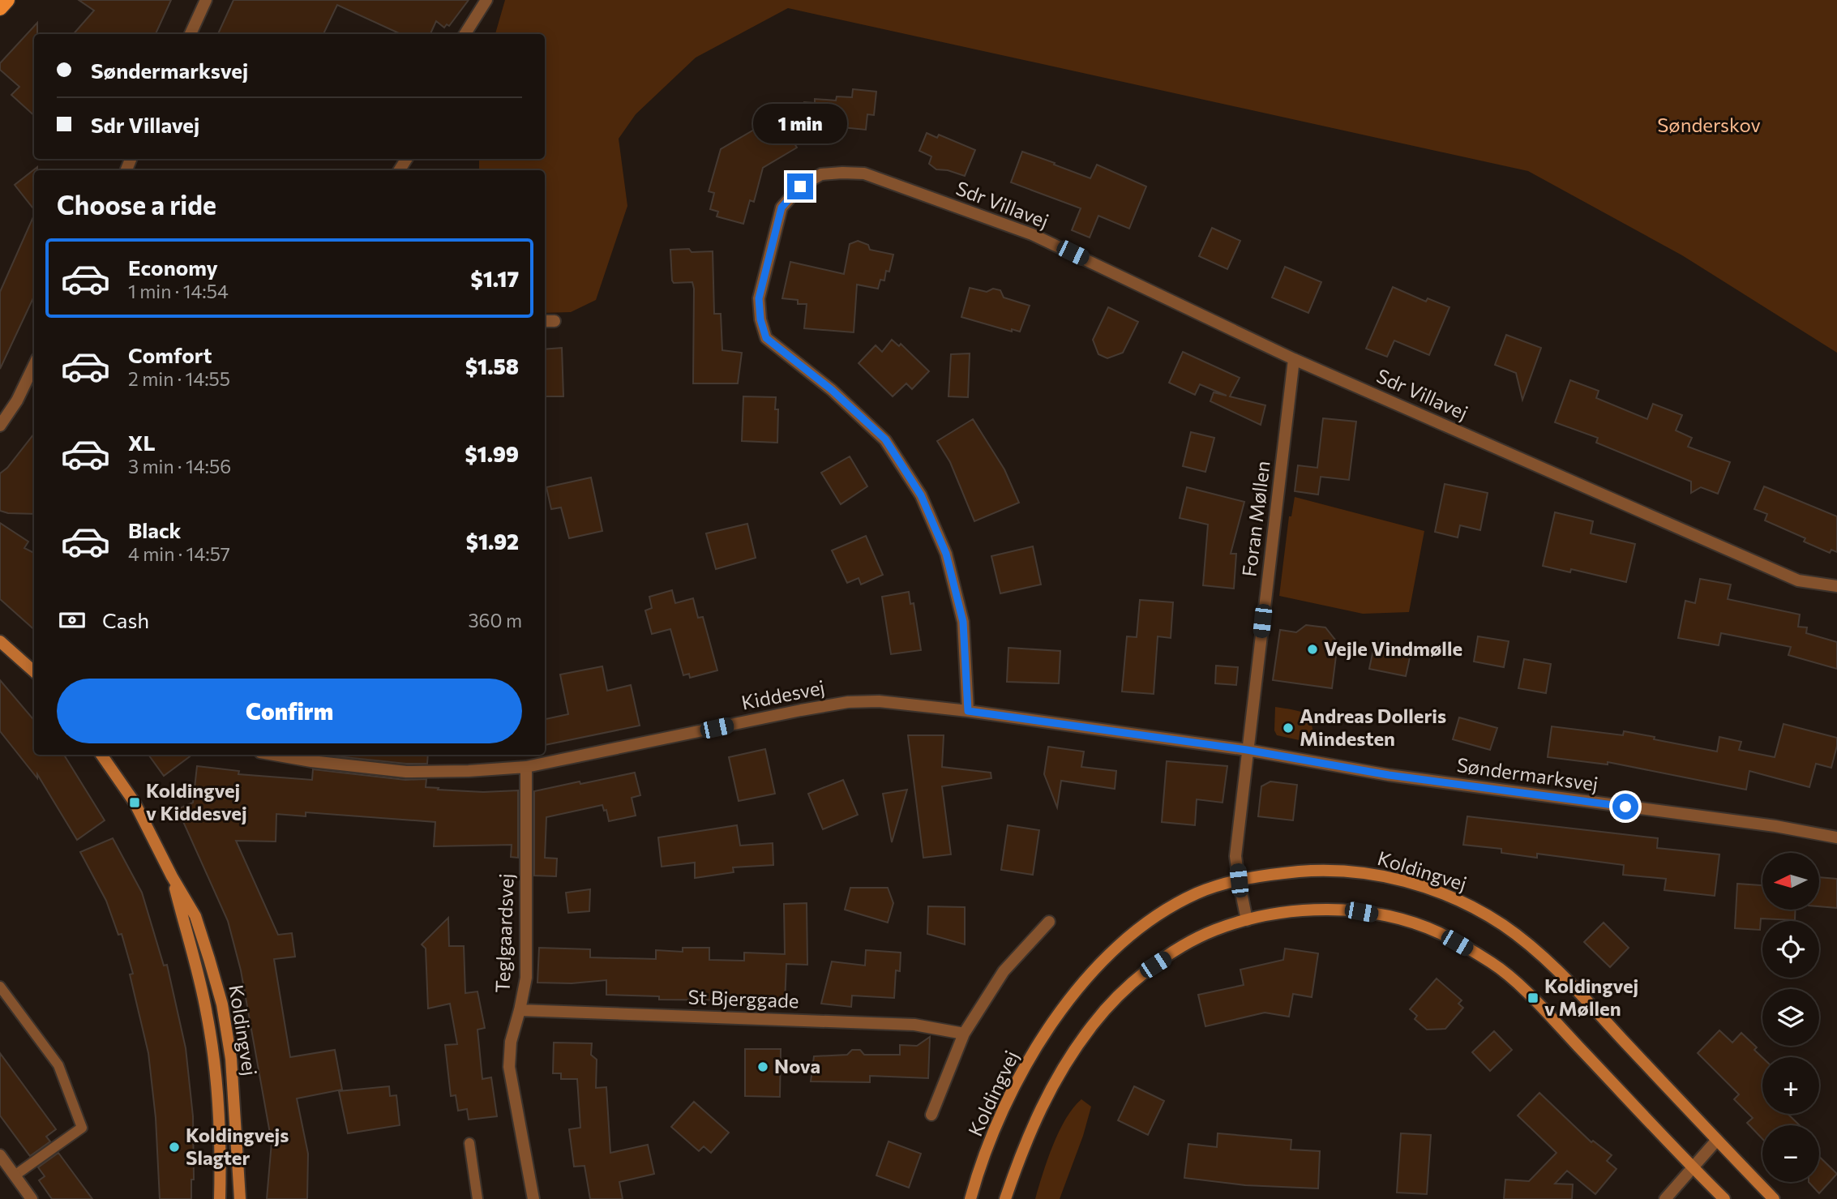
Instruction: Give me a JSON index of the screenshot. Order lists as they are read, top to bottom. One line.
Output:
{"streets":{"main road":["Koldingvej"],"street":["Sdr Villavej","Foran Møllen","Kiddesvej","Søndermarksvej","Teglgaardsvej","St Bjerggade"]},"crossings":[["Sdr Villavej","Foran Møllen"],["Sdr Villavej","Kiddesvej"],["Foran Møllen","Kiddesvej"],["Foran Møllen","Søndermarksvej"],["Foran Møllen","Koldingvej"],["Kiddesvej","Søndermarksvej"],["Kiddesvej","Teglgaardsvej"],["Teglgaardsvej","St Bjerggade"]],"parks":["Sønderskov"],"places":{"other":["Vejle Vindmølle","Andreas Dolleris Mindesten","Nova","Koldingvejs Slagter"],"transit":["Koldingvej v Kiddesvej","Koldingvej v Møllen"]},"north":"left","page":{"banner":["Søndermarksvej","Sdr Villavej"],"bubble":"1 min","heading":"Choose a ride","list":[{"name":"Economy","note":"1 min · 14:54","value":"$1.17"},{"name":"Comfort","note":"2 min · 14:55","value":"$1.58"},{"name":"XL","note":"3 min · 14:56","value":"$1.99"},{"name":"Black","note":"4 min · 14:57","value":"$1.92"}],"pay":["Cash","360 m"],"buttons":"Confirm","map_buttons":["+","−"]}}
